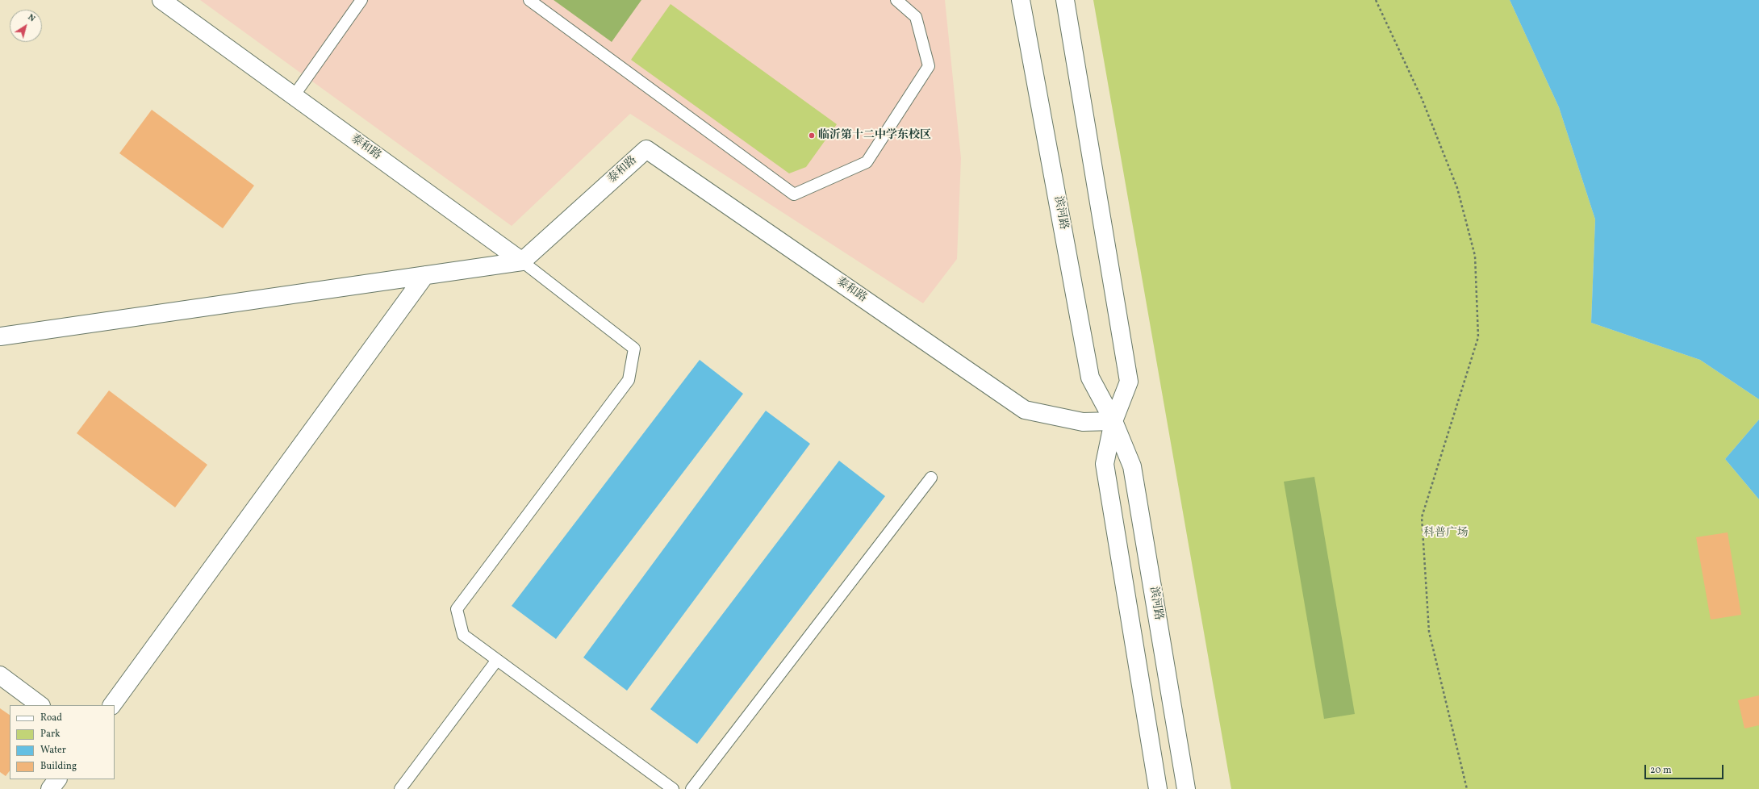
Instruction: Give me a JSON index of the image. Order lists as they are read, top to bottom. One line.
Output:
{"streets":{"street":["泰和路","滨河路"]},"crossings":[["泰和路","滨河路"]],"parks":["科普广场"],"places":["临沂第十二中学东校区"],"legend":["Road","Park","Water","Building"],"scale_bar":"20 m","north":"top right"}
